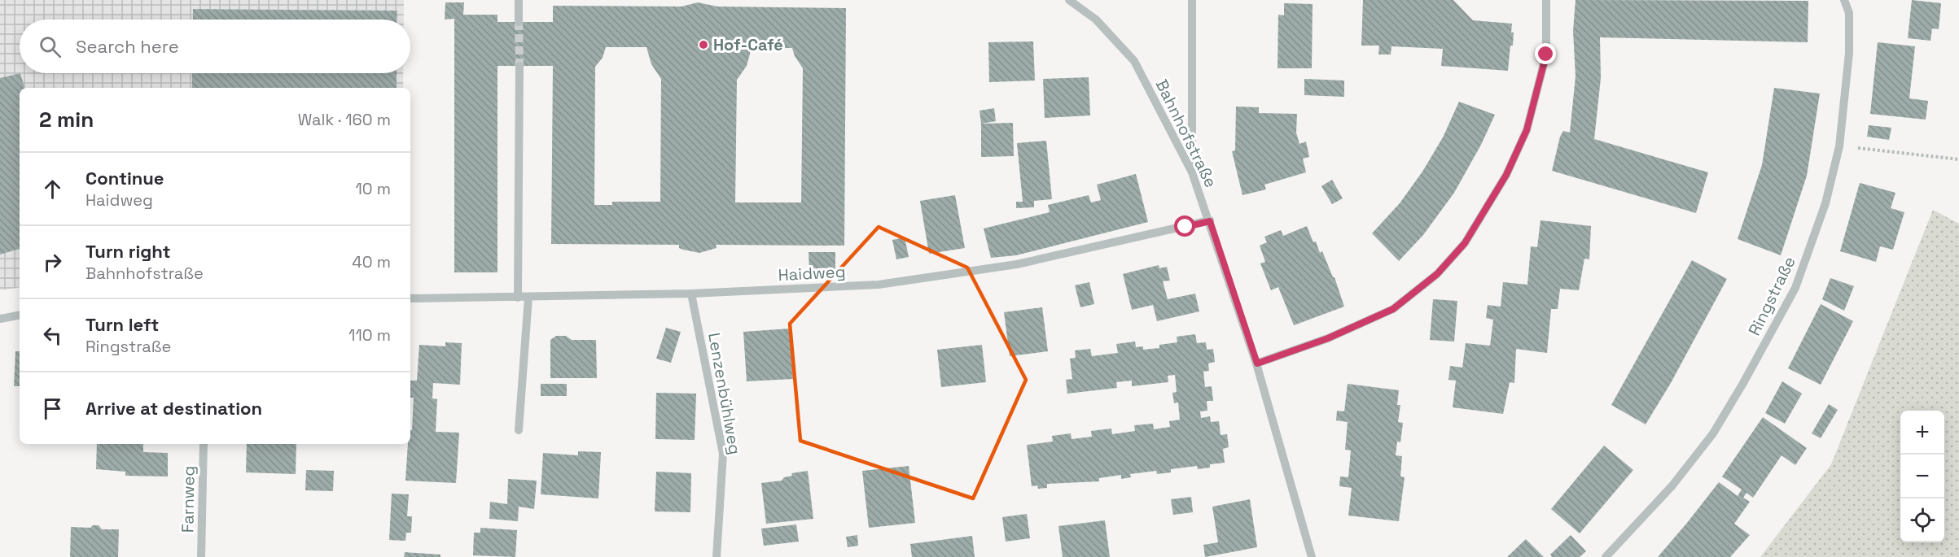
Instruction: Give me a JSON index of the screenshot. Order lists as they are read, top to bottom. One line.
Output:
{"streets":{"street":["Bahnhofstraße","Haidweg","Ringstraße","Lenzenbühlweg","Farnweg"]},"crossings":[["Bahnhofstraße","Haidweg"],["Haidweg","Lenzenbühlweg"]],"places":["Hof-Café"],"page":{"search":"Search here","heading":["2 min","Walk · 160 m"],"list":[["Continue","Haidweg","10 m"],["Turn right","Bahnhofstraße","40 m"],["Turn left","Ringstraße","110 m"],"Arrive at destination"],"map_buttons":["+","−"]}}
